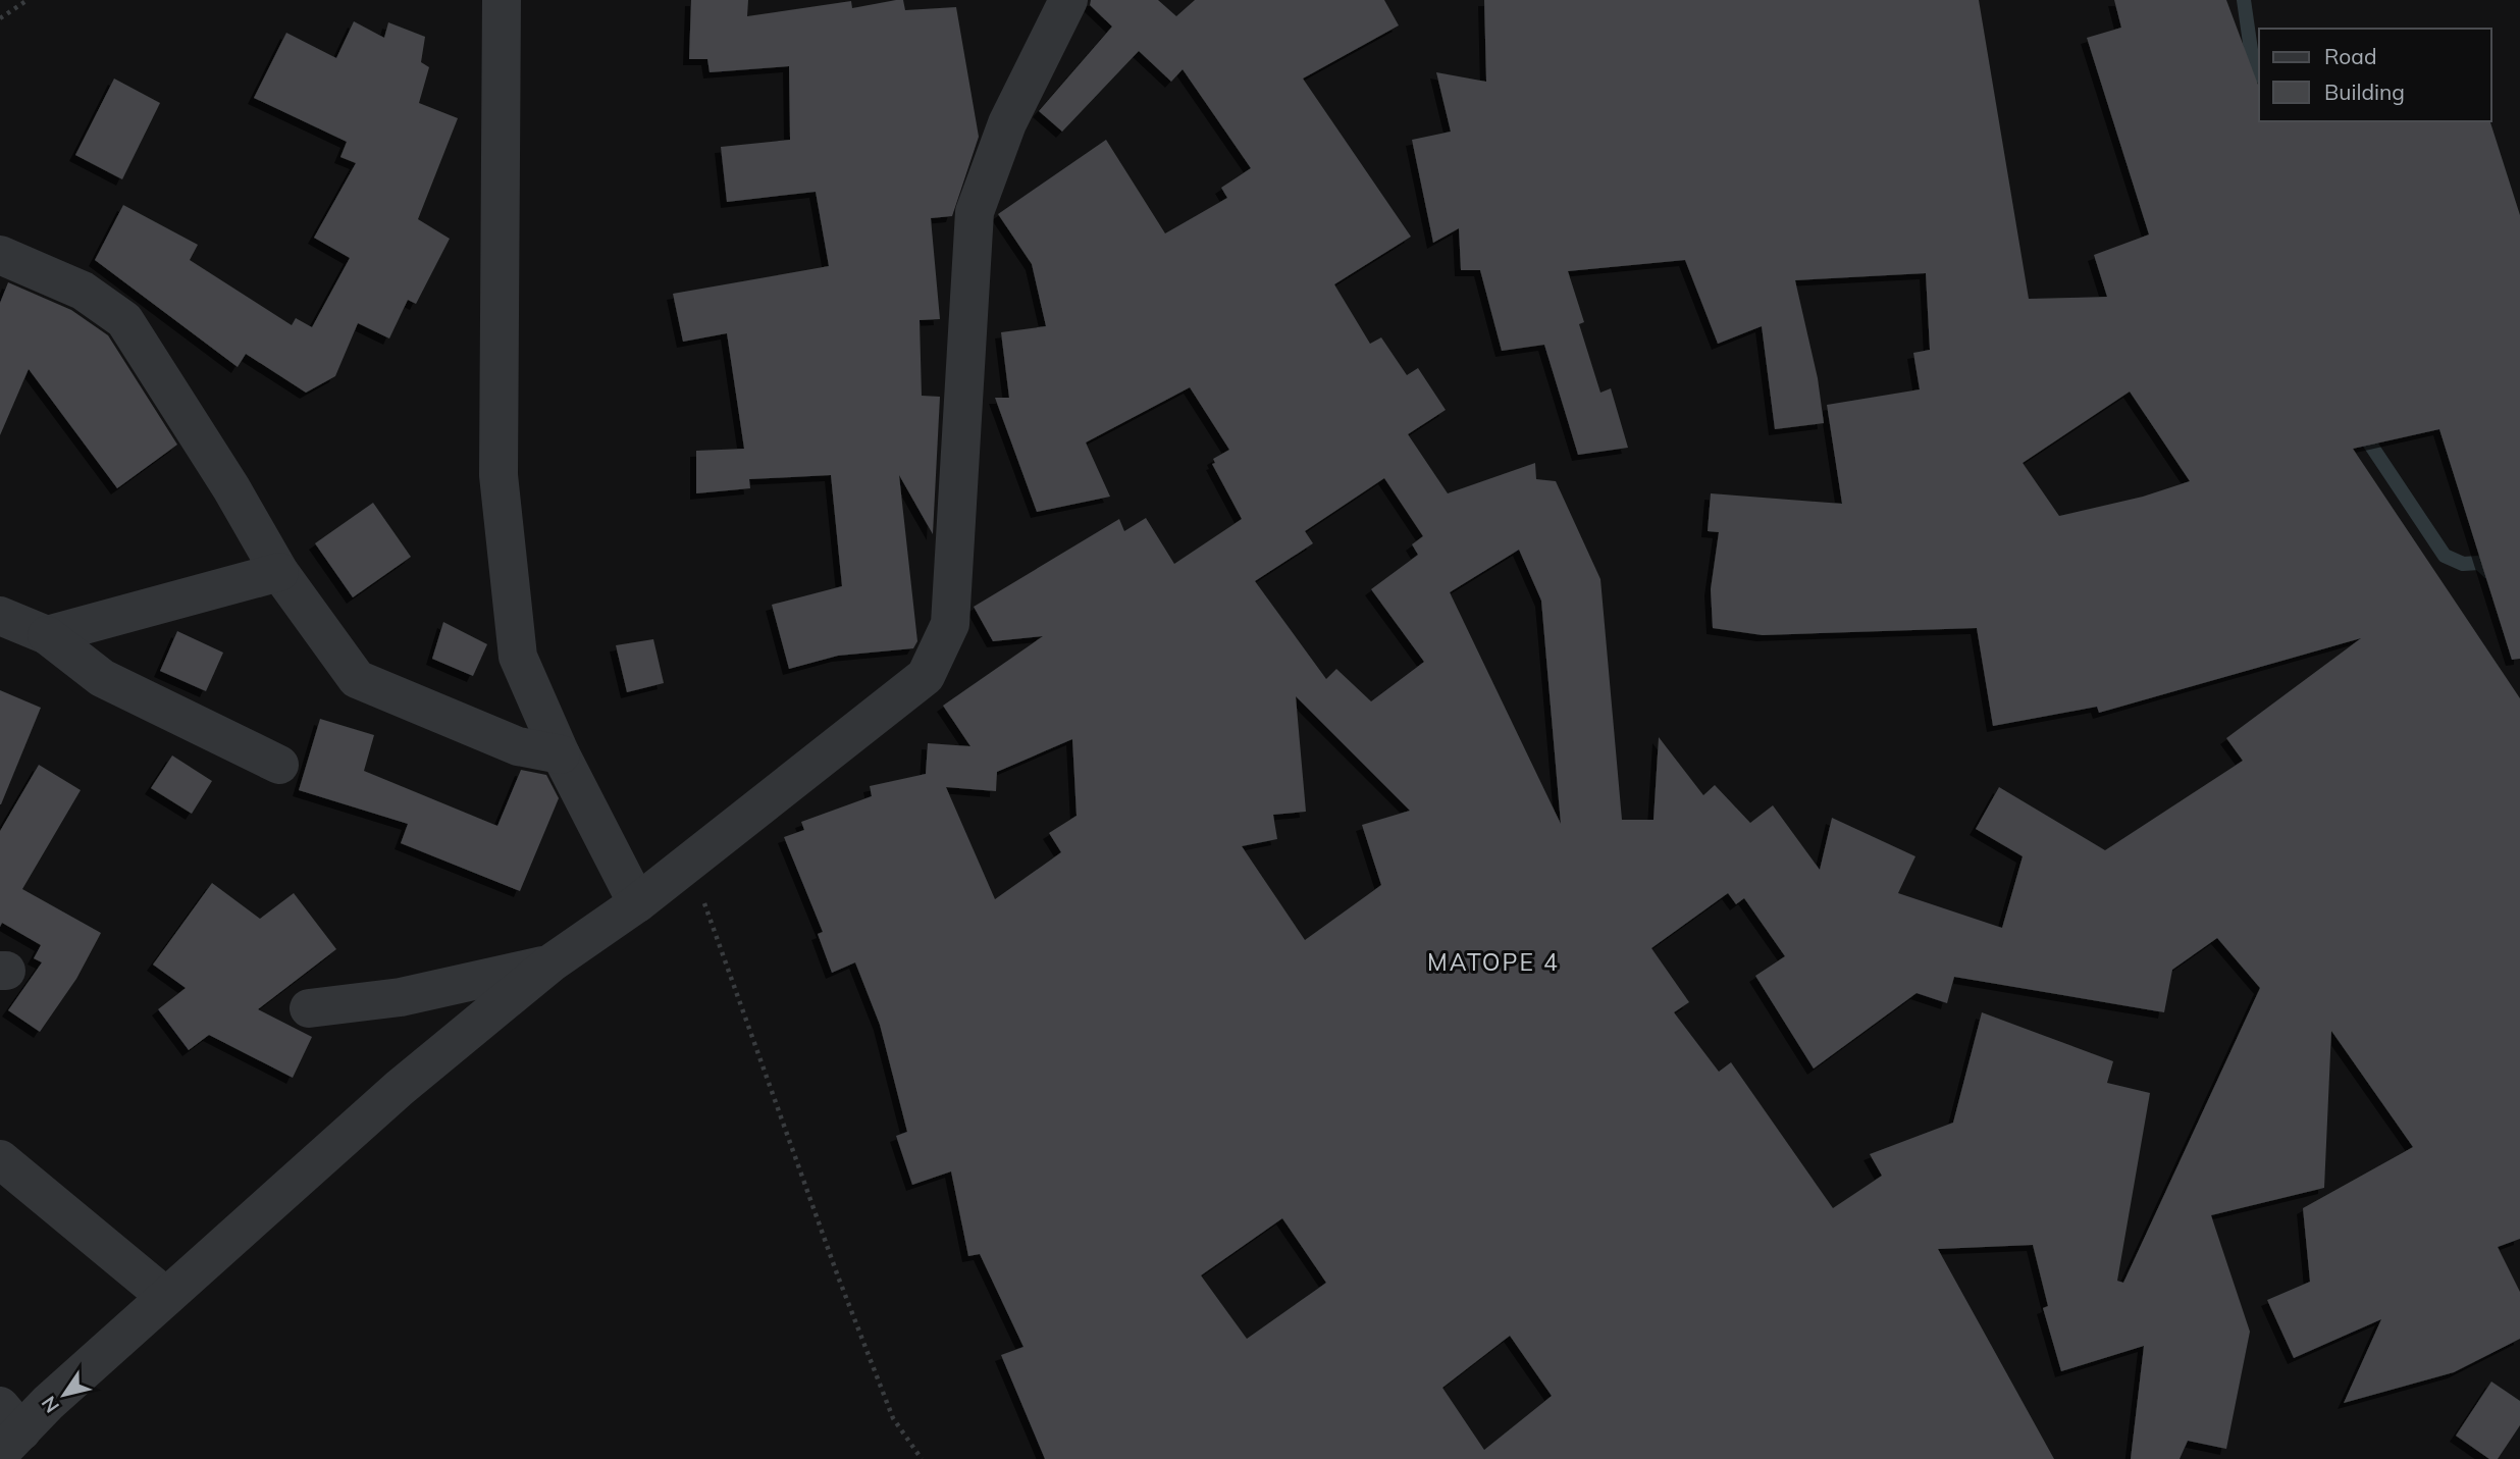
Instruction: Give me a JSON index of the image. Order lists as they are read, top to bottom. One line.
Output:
{"districts":["MATOPE 4"],"legend":["Road","Building"],"north":"bottom left"}
